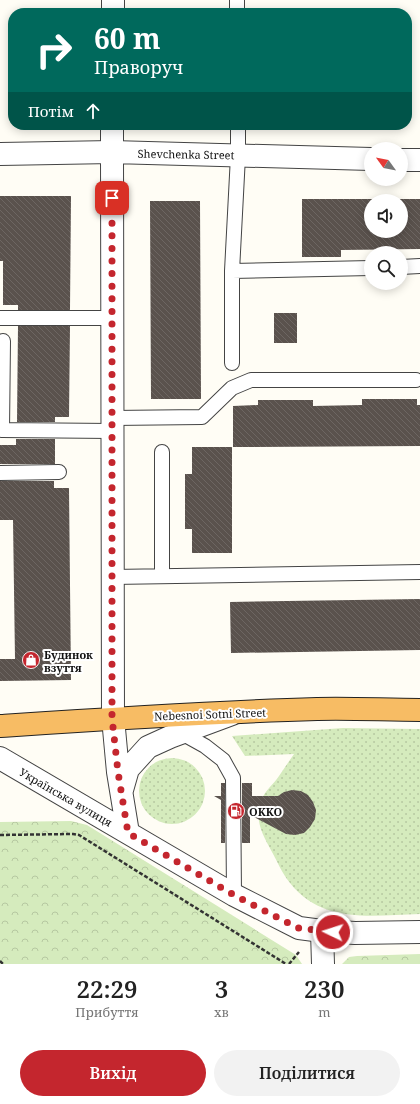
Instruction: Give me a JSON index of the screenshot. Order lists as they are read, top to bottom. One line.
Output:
{"streets":{"highway":["Nebesnoi Sotni Street"],"street":["Shevchenka Street","Українська вулиця"]},"places":{"shop":["Будинок взуття"],"fuel station":["OKKO"]},"north":"top left","page":{"turn":["60 m","Праворуч"],"then":"Потім","eta":["22:29","Прибуття","3","хв","230","m"],"buttons":["Вихід","Поділитися"]}}
